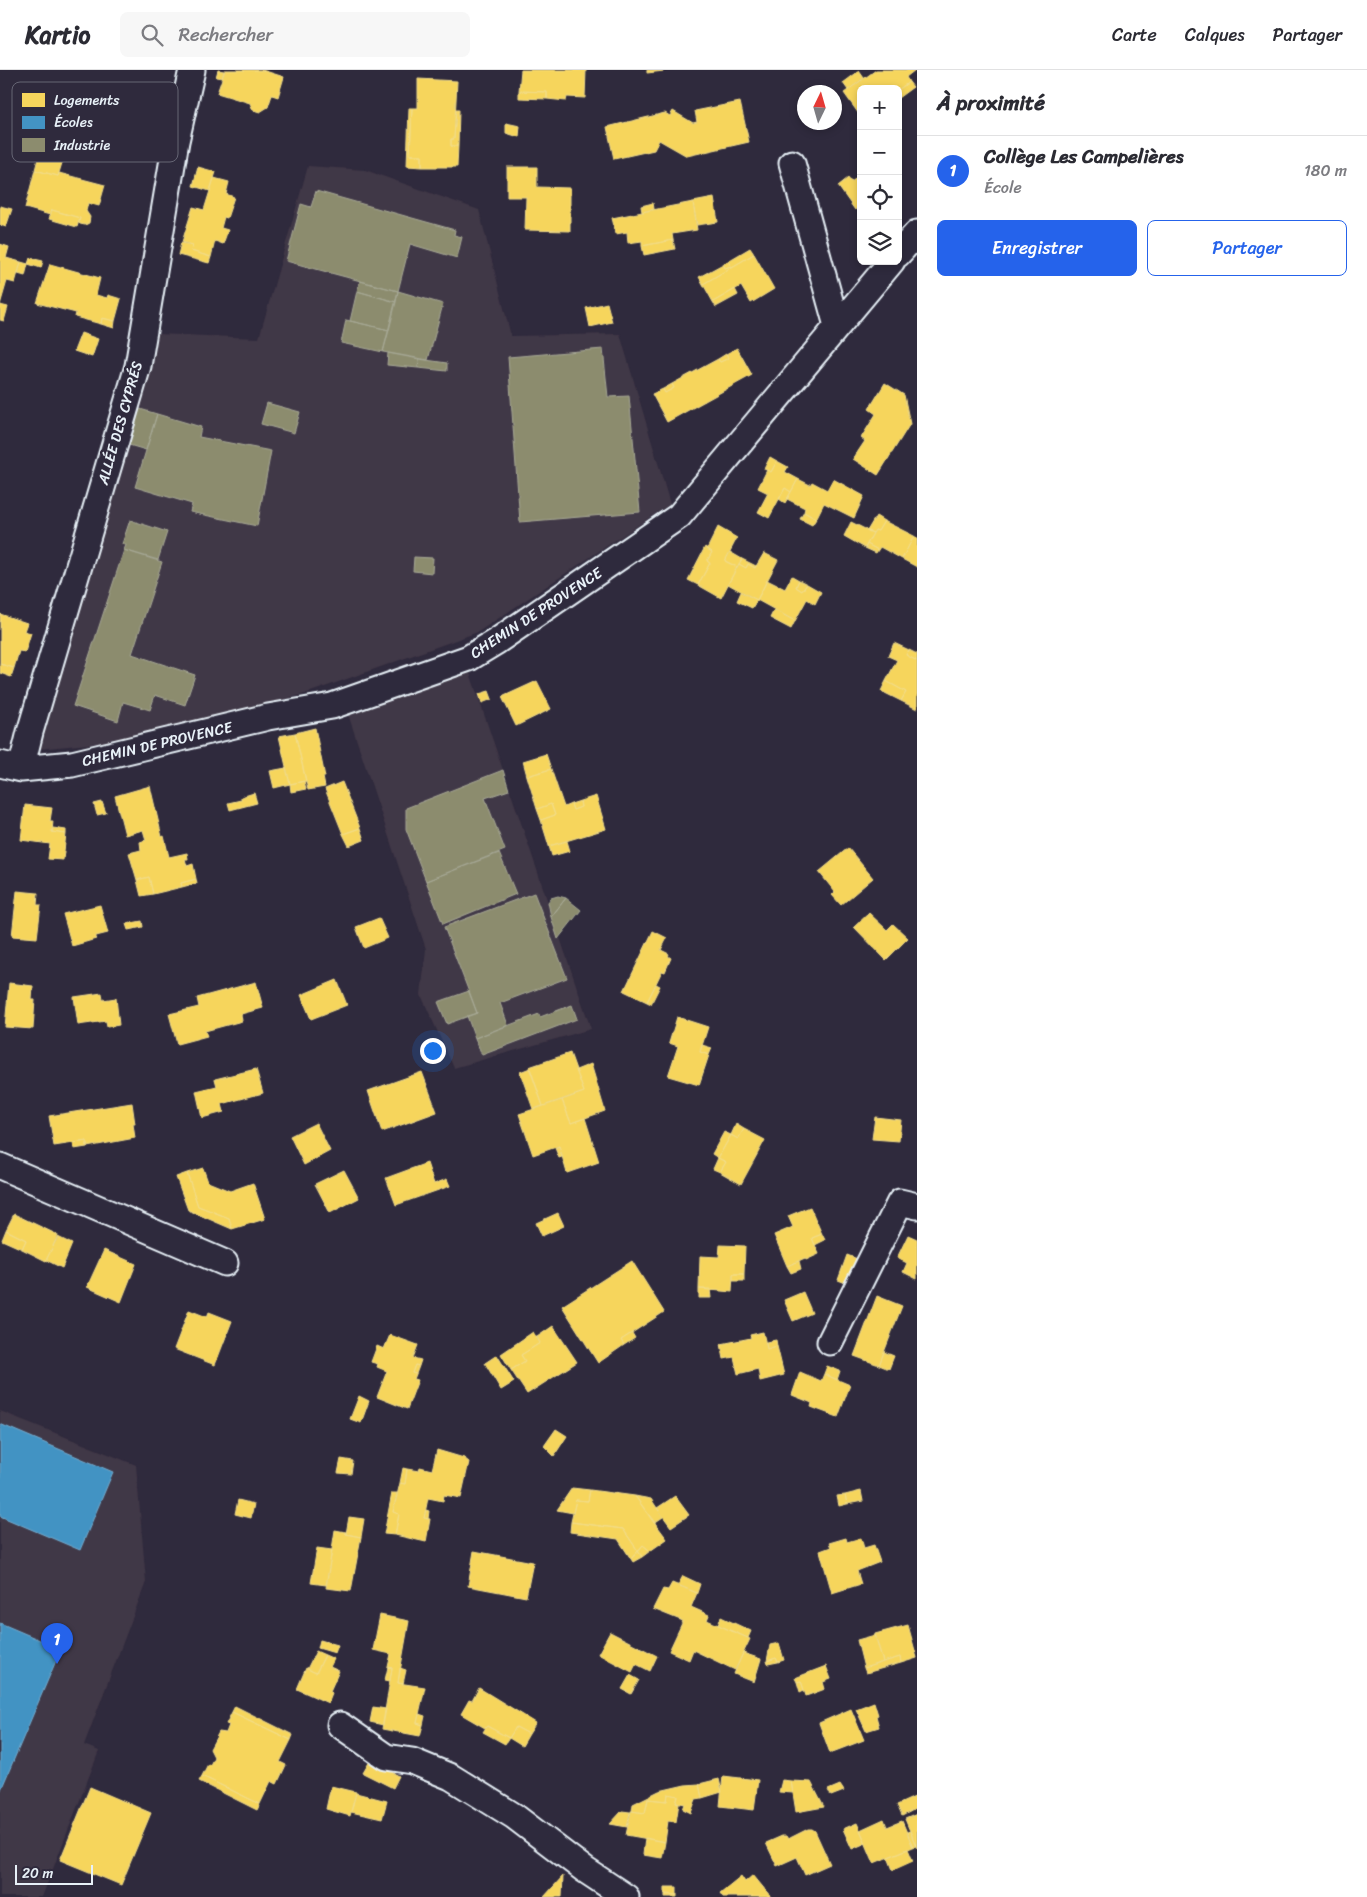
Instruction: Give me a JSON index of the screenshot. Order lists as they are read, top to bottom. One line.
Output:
{"streets":{"street":["ALLÉE DES CYPRÉS","CHEMIN DE PROVENCE"]},"crossings":[["ALLÉE DES CYPRÉS","CHEMIN DE PROVENCE"]],"legend":["Logements","Écoles","Industrie"],"scale_bar":"20 m","north":"top","page":{"header":"Kartio","search":"Rechercher","nav":["Carte","Calques","Partager"],"heading":"À proximité","map_buttons":["+","−"],"list":[{"mark":"1","name":"Collège Les Campelières","note":"École","value":"180 m"}],"buttons":["Enregistrer","Partager"],"pins":"1","scale":"20 m"}}
